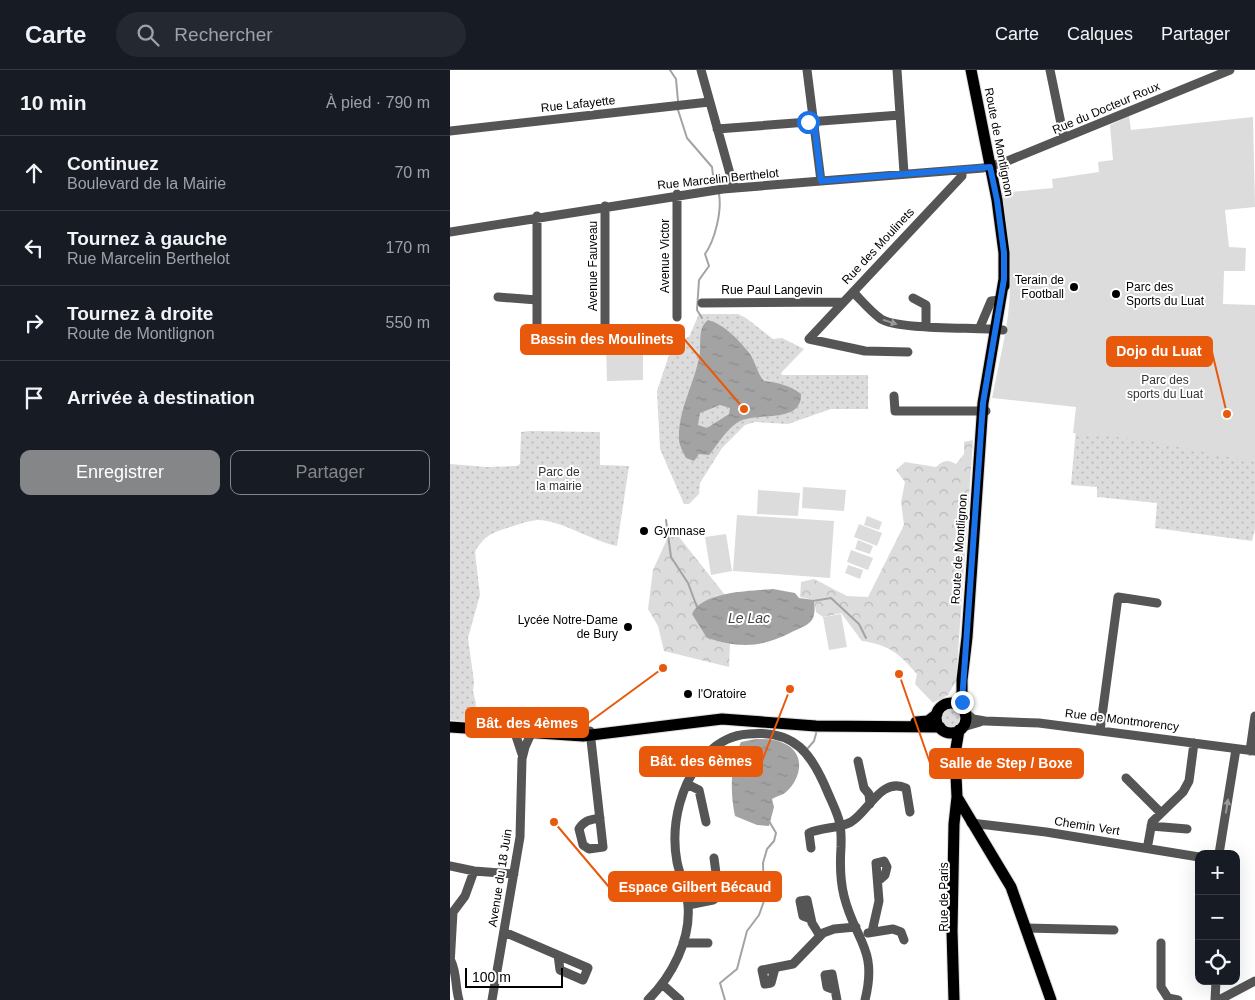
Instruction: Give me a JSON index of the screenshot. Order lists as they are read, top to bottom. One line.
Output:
{"streets":{"main road":["Route de Montlignon","Rue de Paris"],"street":["Rue Lafayette","Rue du Docteur Roux","Rue Marcelin Berthelot","Rue des Moulinets","Avenue Victor","Avenue Fauveau","Rue Paul Langevin","Rue de Montmorency","Chemin Vert","Avenue du 18 Juin"]},"crossings":[["Rue du Docteur Roux","Route de Montlignon"],["Rue du Docteur Roux","Rue Marcelin Berthelot"],["Route de Montlignon","Rue Marcelin Berthelot"],["Route de Montlignon","Rue de Montmorency"],["Route de Montlignon","Rue de Paris"],["Rue Marcelin Berthelot","Rue des Moulinets"],["Rue Marcelin Berthelot","Avenue Victor"],["Rue Marcelin Berthelot","Avenue Fauveau"],["Rue des Moulinets","Rue Paul Langevin"],["Rue de Montmorency","Rue de Paris"]],"water":["Le Lac"],"parks":["Parc des sports du Luat","Parc de la mairie"],"places":["Terain de Football","Parc des Sports du Luat","Bassin des Moulinets","Dojo du Luat","Gymnase","Lycée Notre-Dame de Bury","Bât. des 4èmes","Salle de Step / Boxe","Bât. des 6èmes","l'Oratoire","Espace Gilbert Bécaud"],"scale_bar":"100 m","page":{"header":"Carte","search":"Rechercher","nav":["Carte","Calques","Partager"],"heading":["10 min","À pied · 790 m"],"list":[["Continuez","Boulevard de la Mairie","70 m"],["Tournez à gauche","Rue Marcelin Berthelot","170 m"],["Tournez à droite","Route de Montlignon","550 m"],"Arrivée à destination"],"buttons":["Enregistrer","Partager"],"map_buttons":["+","−"],"scale":"100 m"}}
